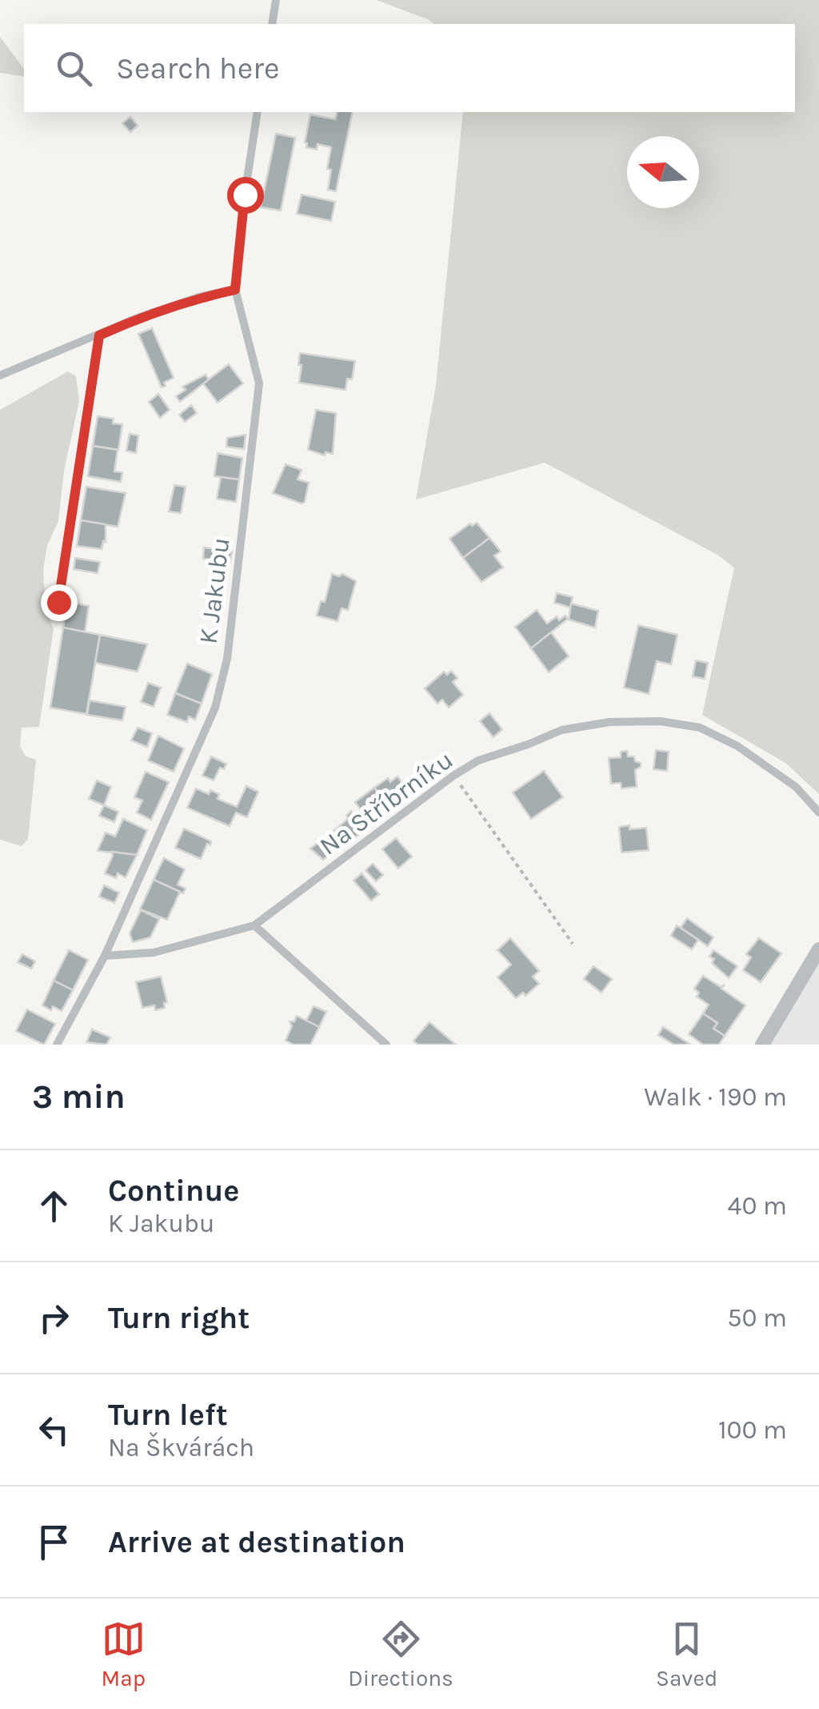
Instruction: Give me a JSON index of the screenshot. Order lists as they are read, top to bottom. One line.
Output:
{"streets":{"street":["K Jakubu","Na Stříbrníku"]},"crossings":[["K Jakubu","Na Stříbrníku"]],"north":"left","page":{"search":"Search here","heading":["3 min","Walk · 190 m"],"list":[["Continue","K Jakubu","40 m"],["Turn right","50 m"],["Turn left","Na Škvárách","100 m"],"Arrive at destination"],"nav":["Map","Directions","Saved"]}}
